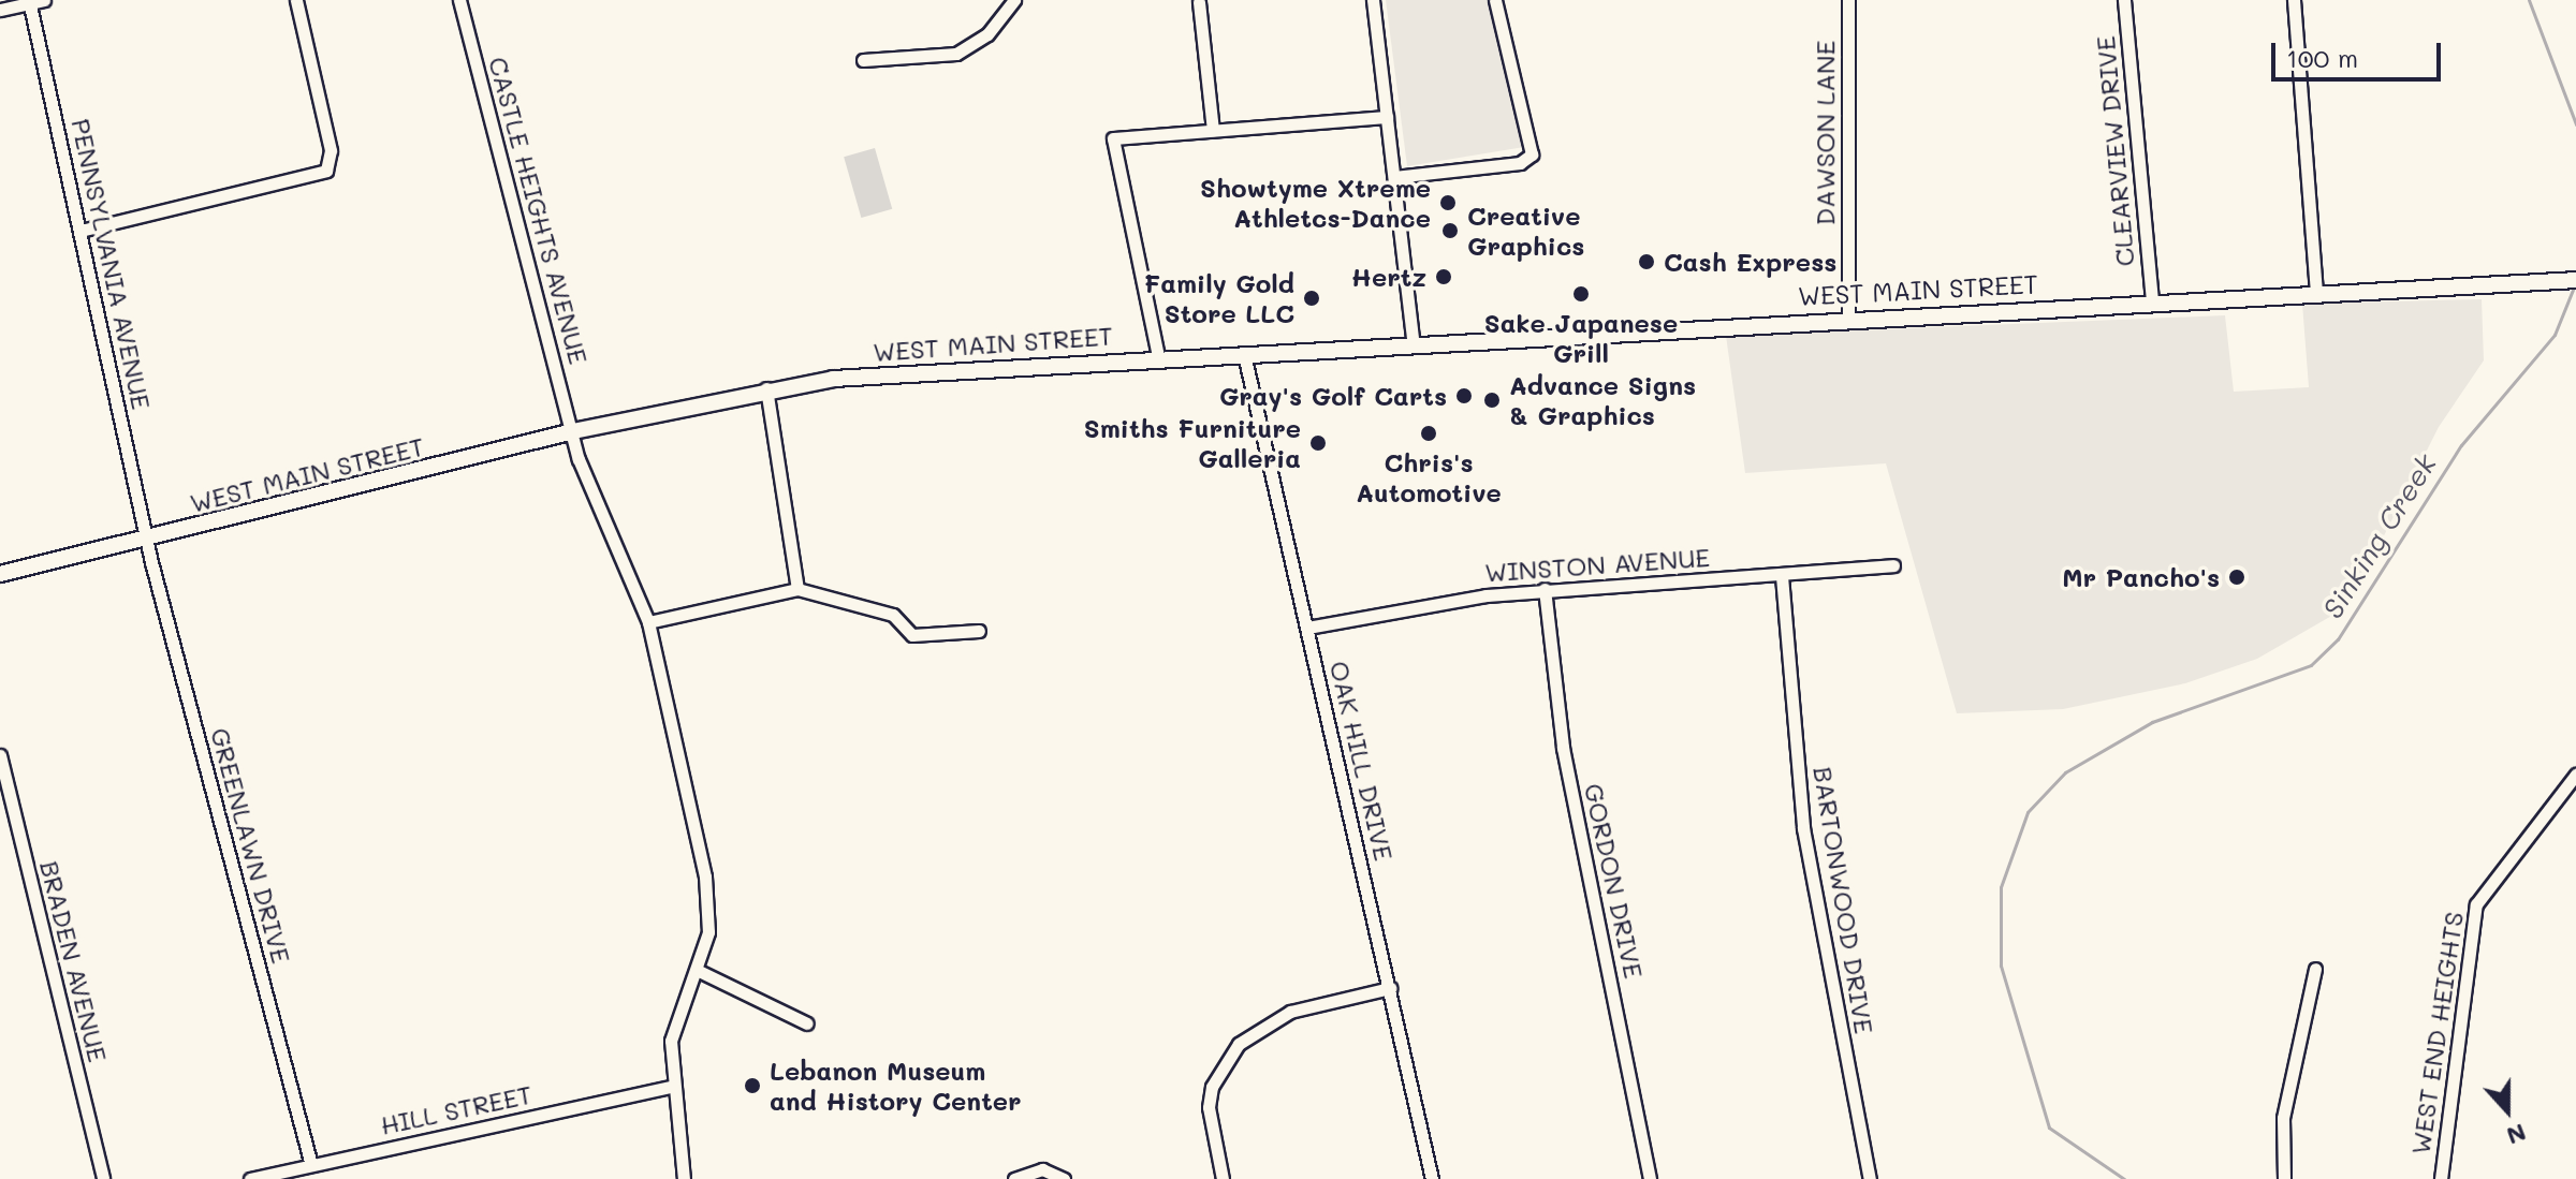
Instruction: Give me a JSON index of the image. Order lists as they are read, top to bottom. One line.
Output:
{"streets":{"main road":["WEST MAIN STREET"],"street":["DAWSON LANE","CLEARVIEW DRIVE","CASTLE HEIGHTS AVENUE","PENNSYLVANIA AVENUE","WINSTON AVENUE","OAK HILL DRIVE","GREENLAWN DRIVE","GORDON DRIVE","BARTONWOOD DRIVE","BRADEN AVENUE","WEST END HEIGHTS","HILL STREET"]},"crossings":[["DAWSON LANE","WEST MAIN STREET"],["CLEARVIEW DRIVE","WEST MAIN STREET"],["CASTLE HEIGHTS AVENUE","WEST MAIN STREET"],["CASTLE HEIGHTS AVENUE","HILL STREET"],["PENNSYLVANIA AVENUE","WEST MAIN STREET"],["PENNSYLVANIA AVENUE","GREENLAWN DRIVE"],["WEST MAIN STREET","OAK HILL DRIVE"],["WEST MAIN STREET","GREENLAWN DRIVE"],["WINSTON AVENUE","OAK HILL DRIVE"],["WINSTON AVENUE","GORDON DRIVE"],["WINSTON AVENUE","BARTONWOOD DRIVE"],["GREENLAWN DRIVE","HILL STREET"]],"water":["Sinking Creek"],"places":["Showtyme Xtreme Athletcs-Dance","Creative Graphics","Cash Express","Hertz","Sake Japanese Grill","Family Gold Store LLC","Gray's Golf Carts","Advance Signs & Graphics","Chris's Automotive","Smiths Furniture Galleria","Mr Pancho's","Lebanon Museum and History Center"],"scale_bar":"100 m","north":"bottom"}
